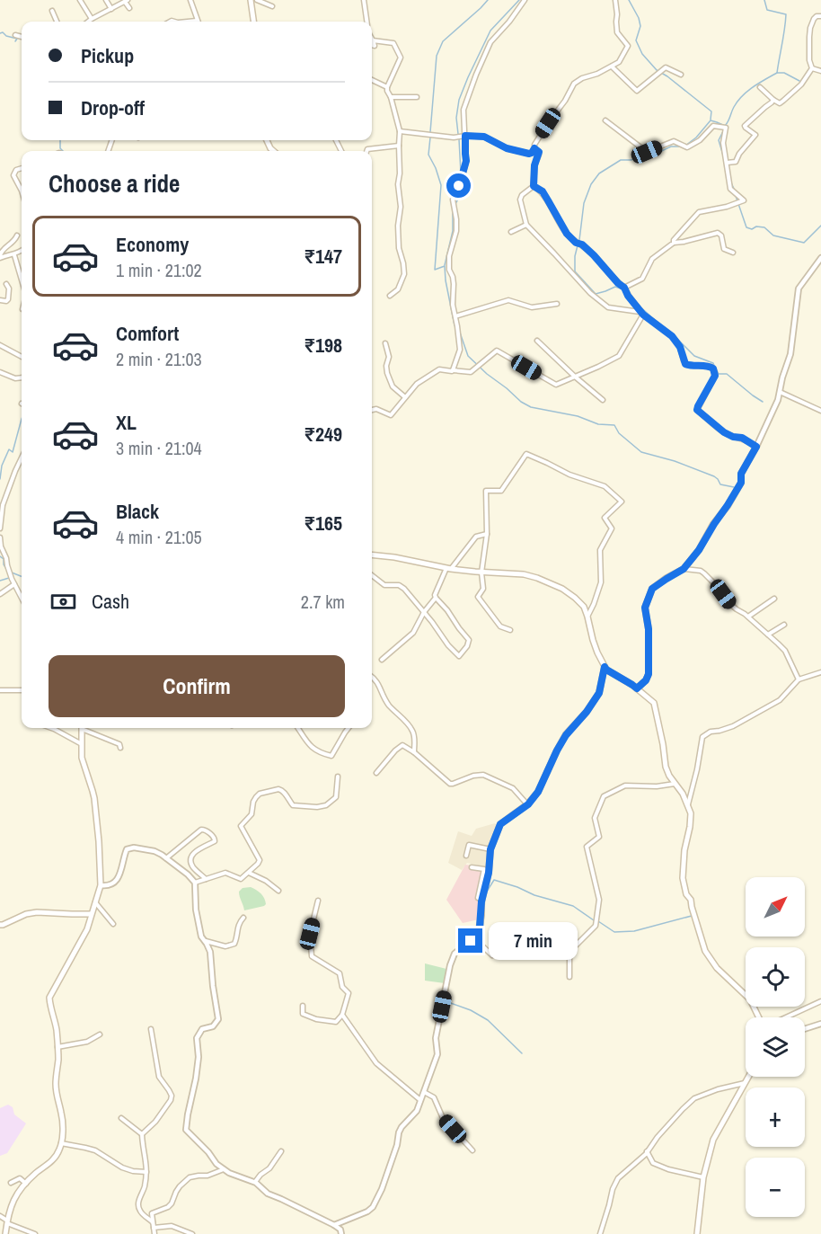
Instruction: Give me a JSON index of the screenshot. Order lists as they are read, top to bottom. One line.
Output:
{"north":"top right","page":{"banner":["Pickup","Drop-off"],"heading":"Choose a ride","list":[{"name":"Economy","note":"1 min · 21:02","value":"₹147"},{"name":"Comfort","note":"2 min · 21:03","value":"₹198"},{"name":"XL","note":"3 min · 21:04","value":"₹249"},{"name":"Black","note":"4 min · 21:05","value":"₹165"}],"pay":["Cash","2.7 km"],"buttons":"Confirm","map_buttons":["+","−"],"bubble":"7 min"}}
